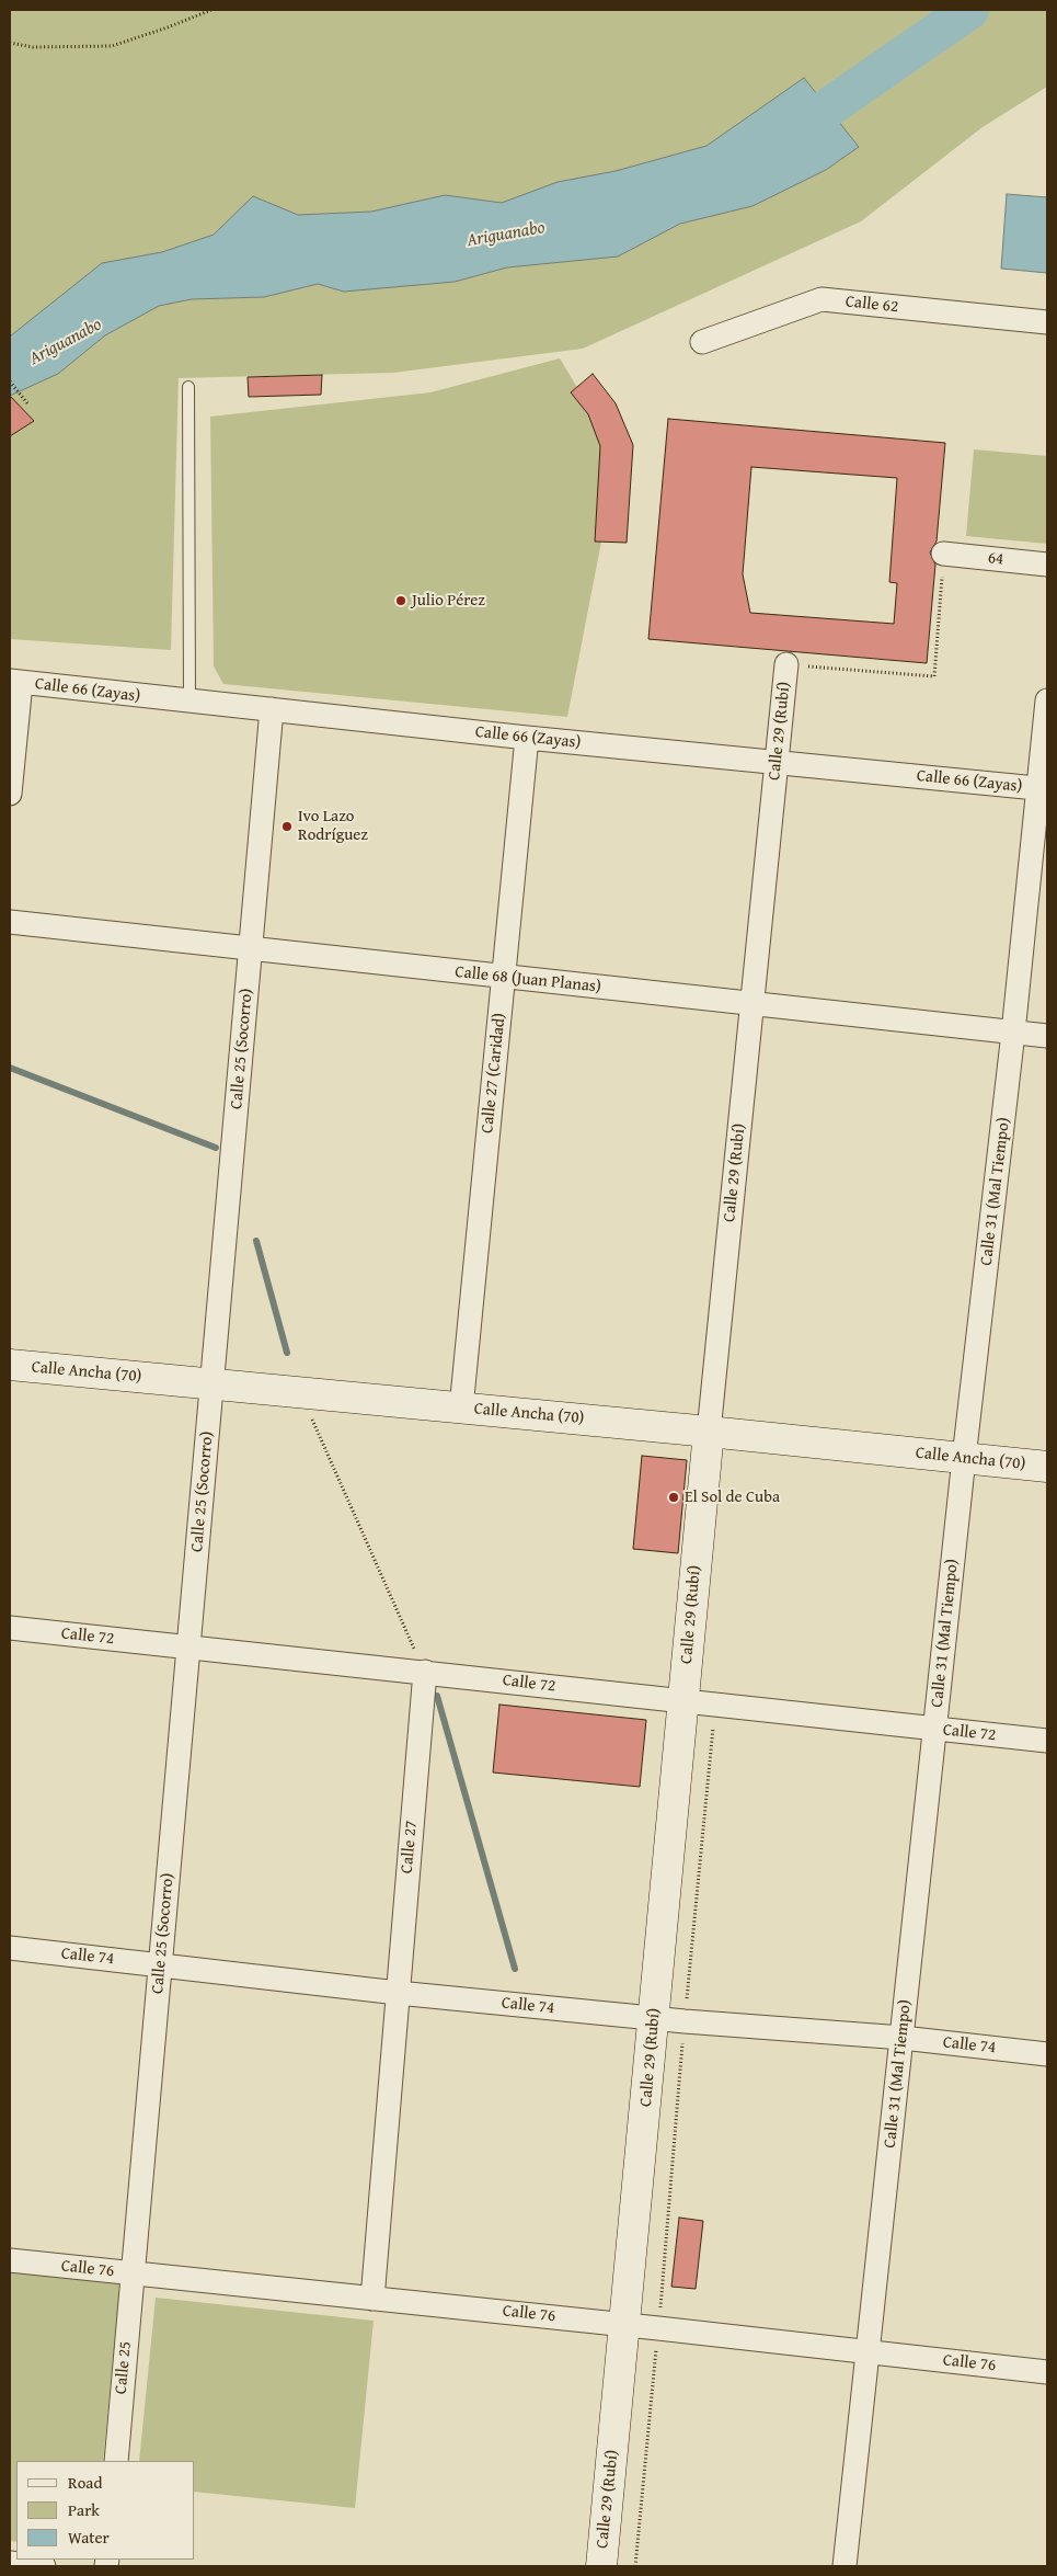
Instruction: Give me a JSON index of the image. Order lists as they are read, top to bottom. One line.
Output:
{"streets":{"main road":["Calle 29 (Rubí)","Calle Ancha (70)"],"street":["Calle 62","64","Calle 66 (Zayas)","Calle 68 (Juan Planas)","Calle 25 (Socorro)","Calle 27 (Caridad)","Calle 31 (Mal Tiempo)","Calle 72","Calle 27","Calle 74","Calle 76","Calle 25"]},"crossings":[["Calle 66 (Zayas)","Calle 29 (Rubí)"],["Calle 66 (Zayas)","Calle 25 (Socorro)"],["Calle 66 (Zayas)","Calle 27 (Caridad)"],["Calle 66 (Zayas)","Calle 31 (Mal Tiempo)"],["Calle 29 (Rubí)","Calle 68 (Juan Planas)"],["Calle 29 (Rubí)","Calle Ancha (70)"],["Calle 29 (Rubí)","Calle 72"],["Calle 29 (Rubí)","Calle 74"],["Calle 29 (Rubí)","Calle 76"],["Calle 68 (Juan Planas)","Calle 25 (Socorro)"],["Calle 68 (Juan Planas)","Calle 27 (Caridad)"],["Calle 68 (Juan Planas)","Calle 31 (Mal Tiempo)"],["Calle 25 (Socorro)","Calle Ancha (70)"],["Calle 25 (Socorro)","Calle 72"],["Calle 25 (Socorro)","Calle 74"],["Calle 25 (Socorro)","Calle 76"],["Calle 25 (Socorro)","Calle 25"],["Calle 27 (Caridad)","Calle Ancha (70)"],["Calle 31 (Mal Tiempo)","Calle Ancha (70)"],["Calle 31 (Mal Tiempo)","Calle 72"],["Calle 31 (Mal Tiempo)","Calle 74"],["Calle 31 (Mal Tiempo)","Calle 76"],["Calle 72","Calle 27"],["Calle 27","Calle 74"],["Calle 27","Calle 76"],["Calle 76","Calle 25"]],"water":["Ariguanabo"],"places":["Julio Pérez","Ivo Lazo Rodríguez","El Sol de Cuba"],"legend":["Road","Park","Water"]}
